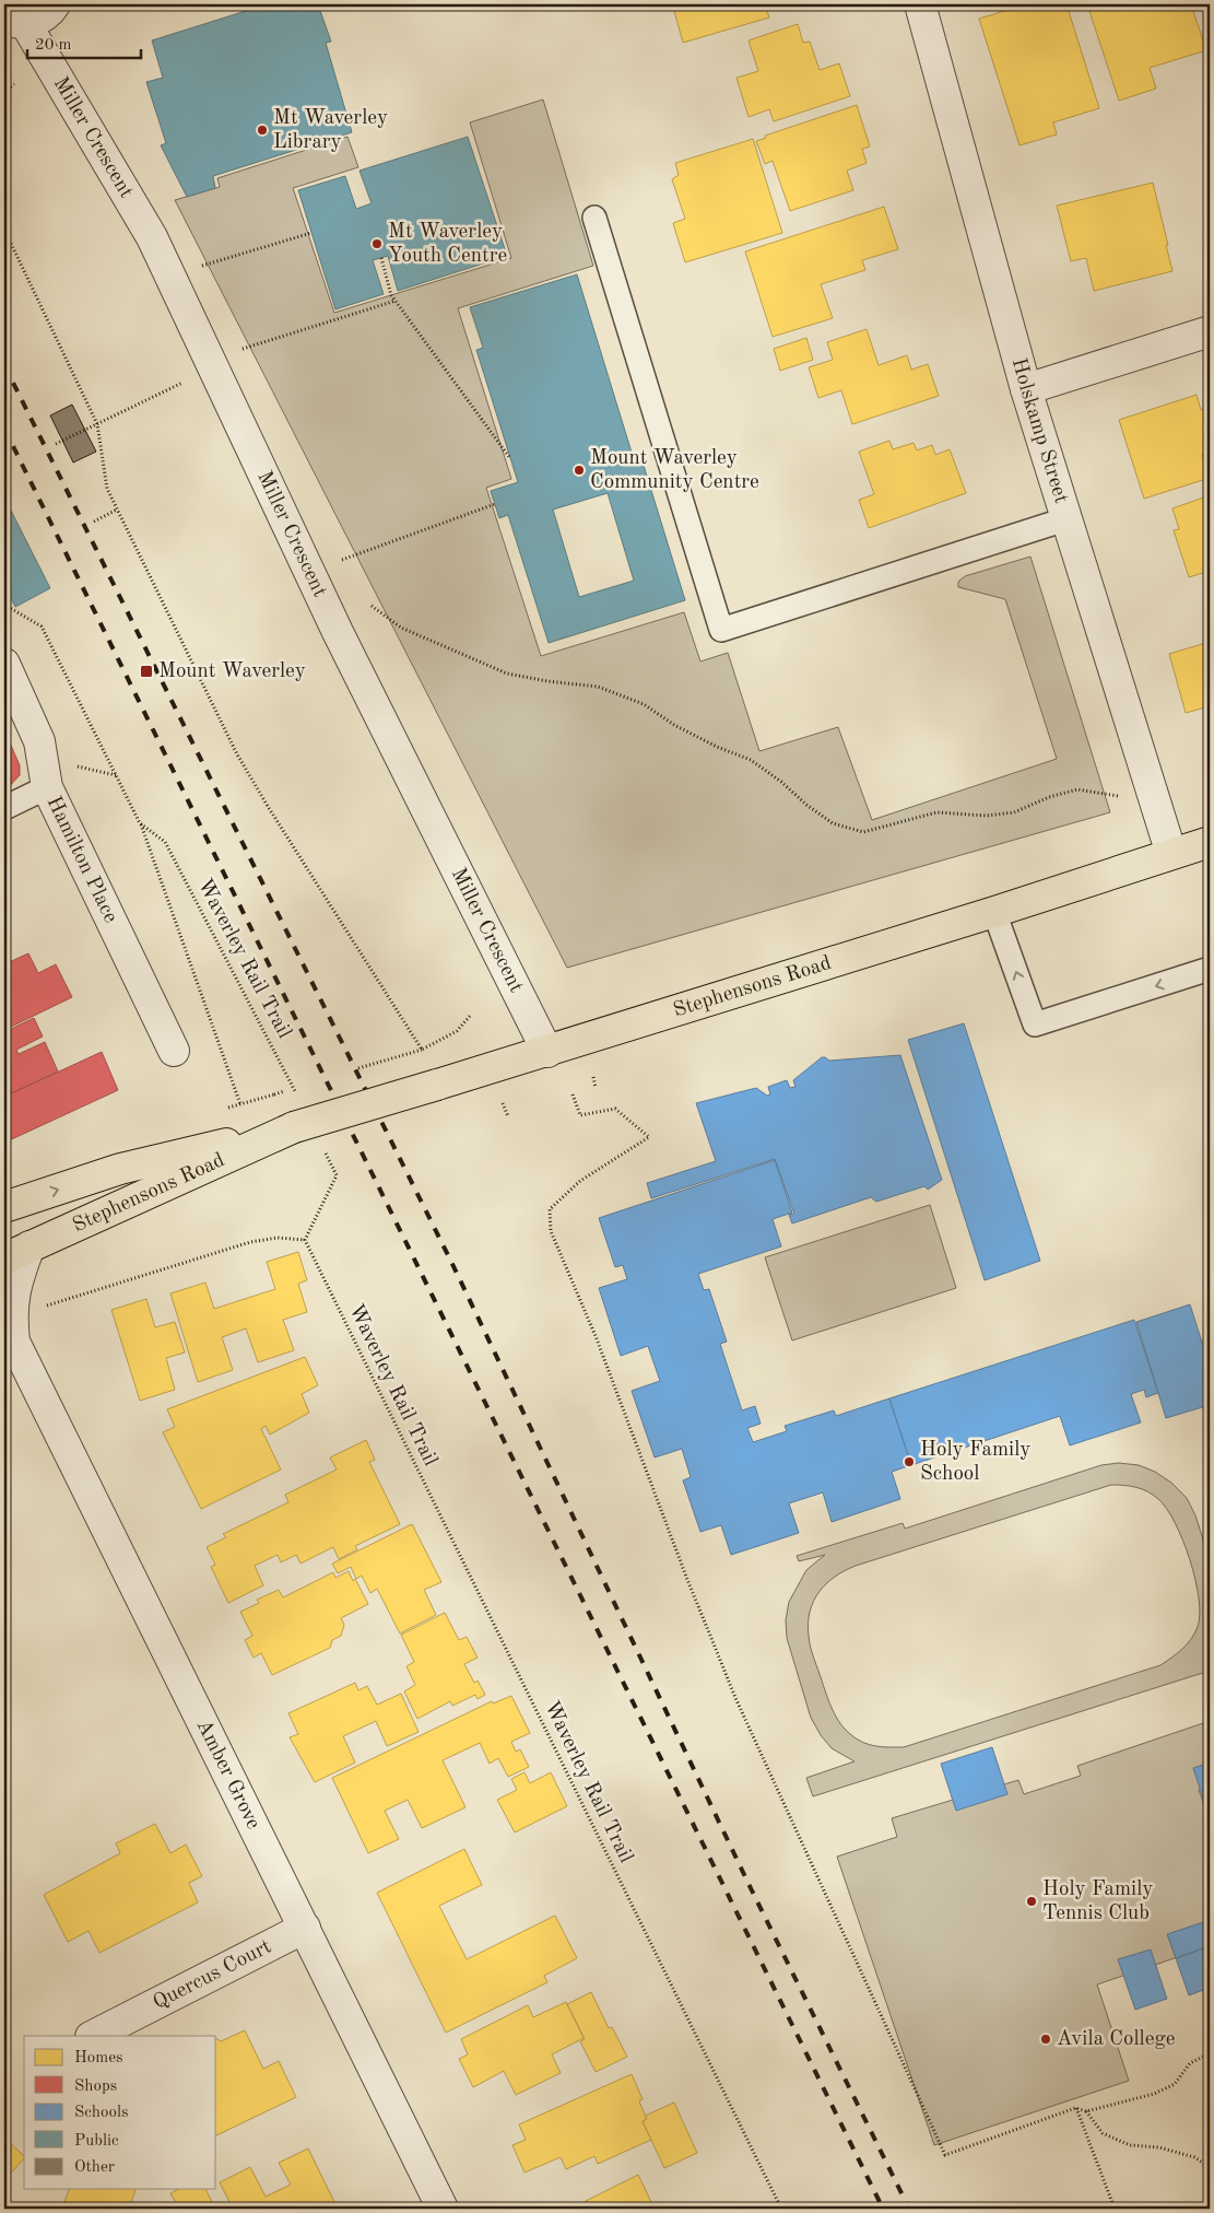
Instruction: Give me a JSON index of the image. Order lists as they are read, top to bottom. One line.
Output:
{"streets":{"main road":["Stephensons Road"],"street":["Miller Crescent","Holskamp Street","Hamilton Place","Amber Grove","Quercus Court"],"path":["Waverley Rail Trail"]},"crossings":[["Miller Crescent","Stephensons Road"],["Holskamp Street","Stephensons Road"],["Stephensons Road","Amber Grove"],["Amber Grove","Quercus Court"]],"places":{"other":["Mt Waverley Library","Mt Waverley Youth Centre","Mount Waverley Community Centre","Holy Family School","Holy Family Tennis Club","Avila College"],"transit":["Mount Waverley"]},"legend":["Homes","Shops","Schools","Public","Other"],"scale_bar":"20 m"}
